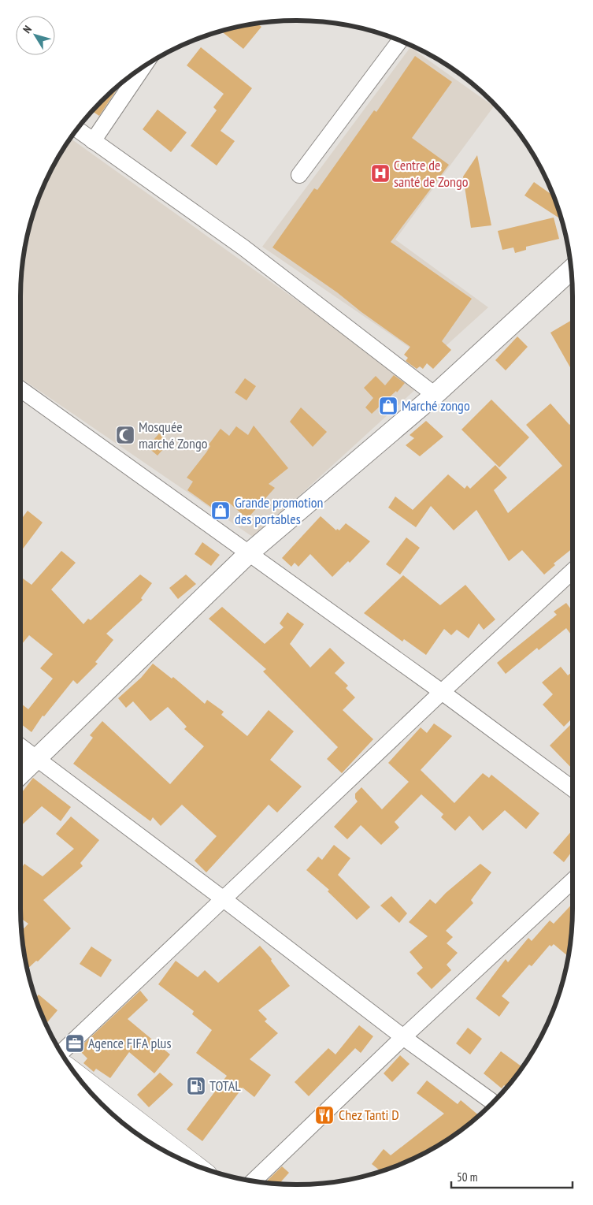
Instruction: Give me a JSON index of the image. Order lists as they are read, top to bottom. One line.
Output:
{"places":{"hospital":["Centre de santé de Zongo"],"shop":["Marché zongo","Grande promotion des portables"],"mosque":["Mosquée marché Zongo"],"office":["Agence FIFA plus"],"fuel station":["TOTAL"],"restaurant":["Chez Tanti D"]},"scale_bar":"50 m","north":"top left"}
